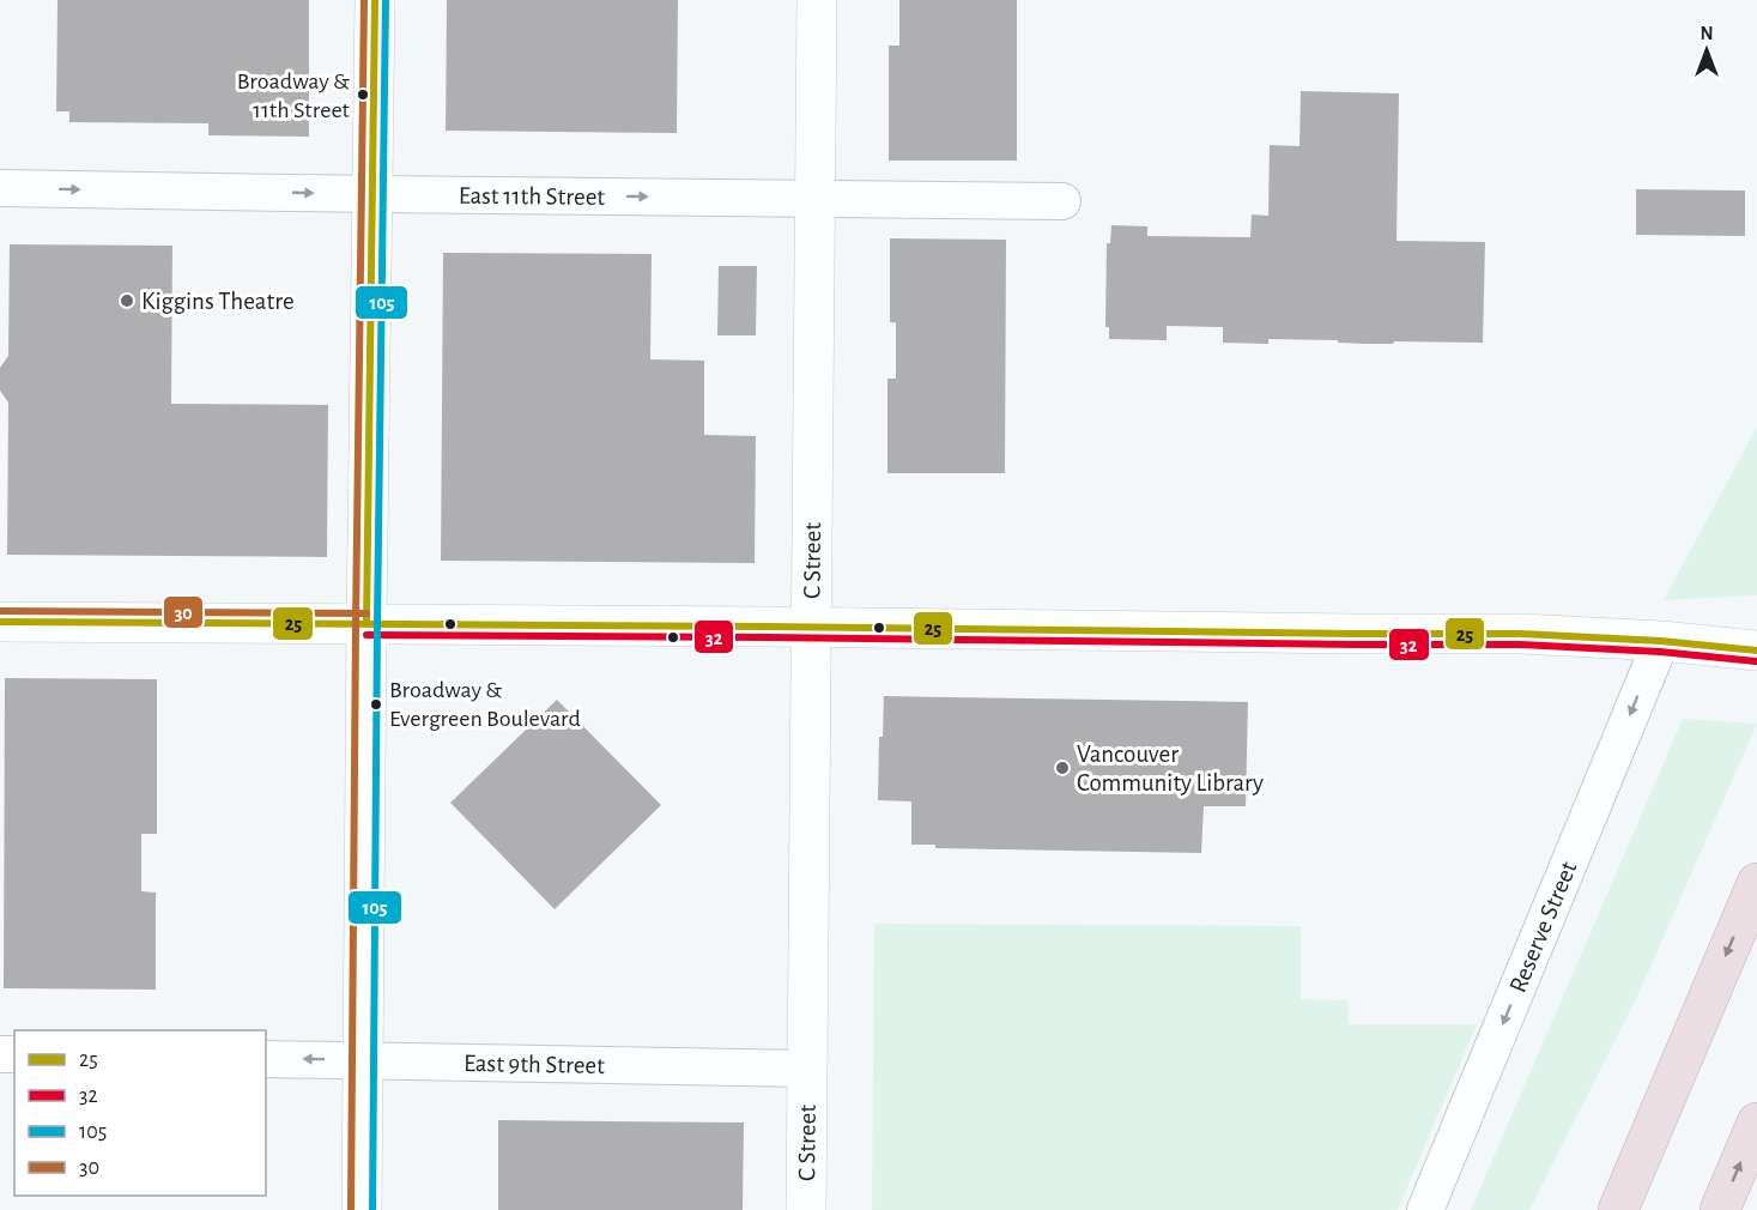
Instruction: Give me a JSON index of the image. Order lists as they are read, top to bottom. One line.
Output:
{"streets":{"street":["East 11th Street","C Street","Reserve Street","East 9th Street"]},"crossings":[["East 11th Street","C Street"],["C Street","East 9th Street"]],"one_way":["East 11th Street","Reserve Street"],"places":["Broadway & 11th Street","Kiggins Theatre","Broadway & Evergreen Boulevard","Vancouver Community Library"],"lines":["transit line 25","transit line 105","transit line 30","transit line 32"],"legend":["25","32","105","30"],"north":"top"}
